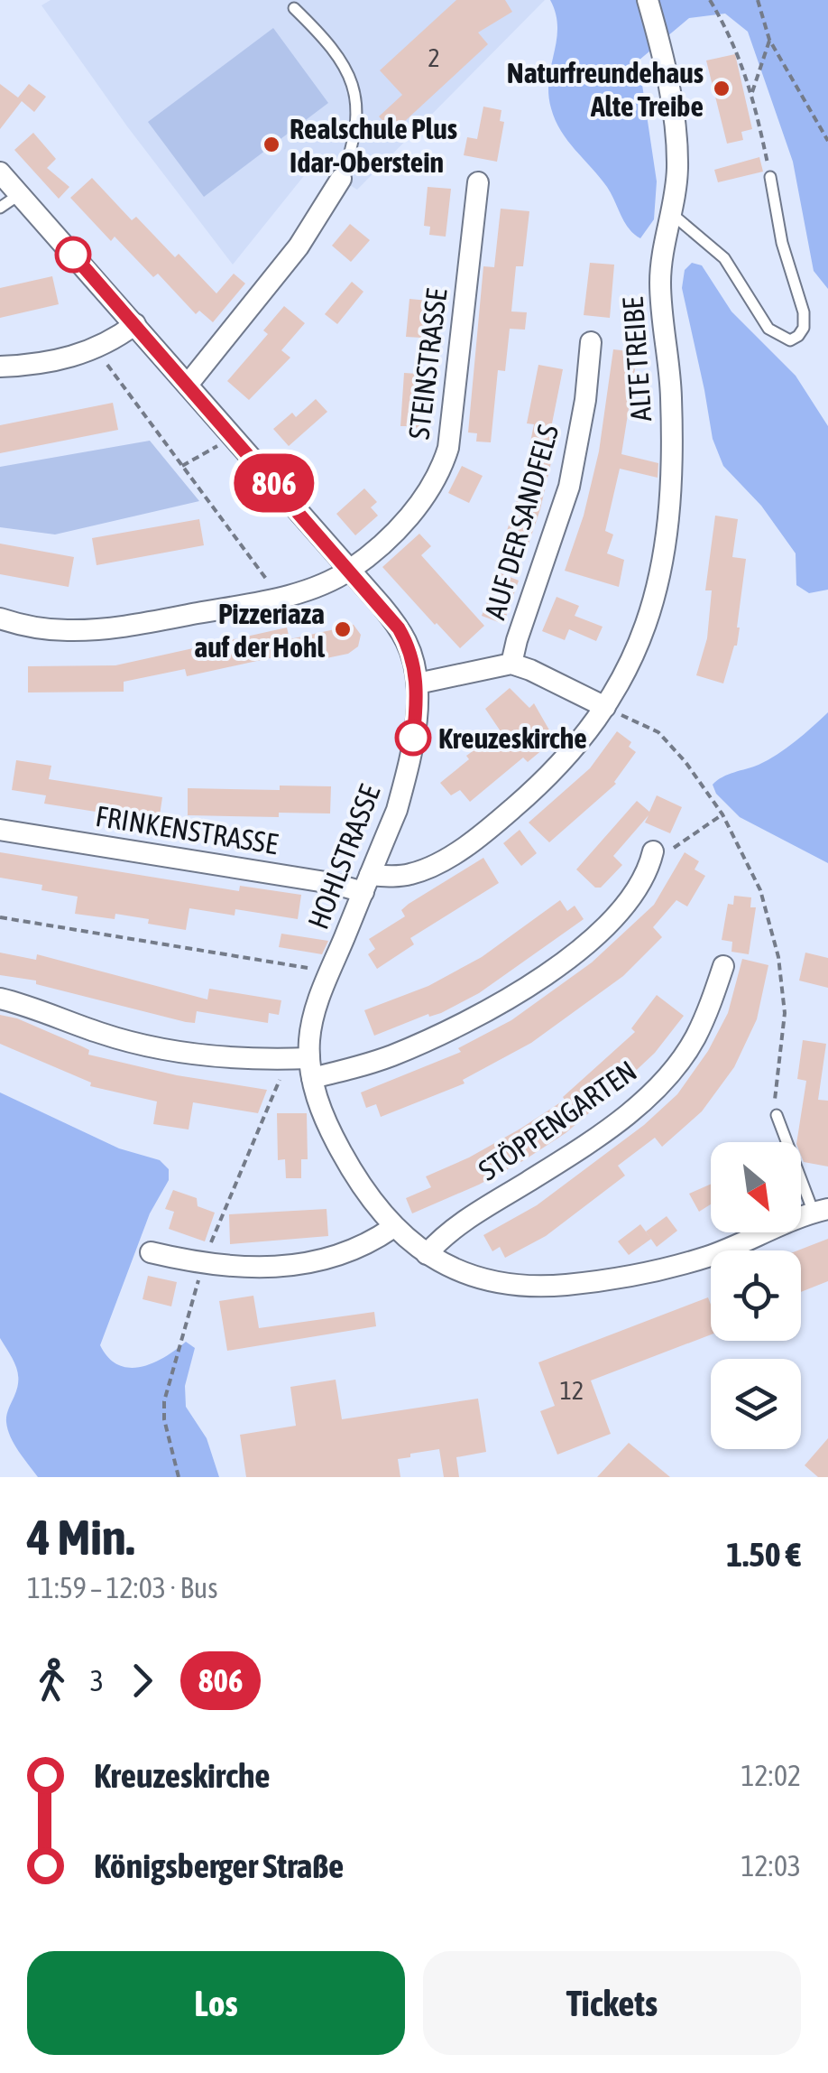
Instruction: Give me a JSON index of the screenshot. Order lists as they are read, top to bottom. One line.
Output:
{"streets":{"street":["ALTE TREIBE","STEINSTRASSE","AUF DER SANDFELS","FRINKENSTRASSE","HOHLSTRASSE","STÖPPENGARTEN"]},"crossings":[["ALTE TREIBE","FRINKENSTRASSE"],["ALTE TREIBE","HOHLSTRASSE"],["STEINSTRASSE","HOHLSTRASSE"],["FRINKENSTRASSE","HOHLSTRASSE"],["HOHLSTRASSE","STÖPPENGARTEN"]],"places":["Naturfreundehaus Alte Treibe","Realschule Plus Idar-Oberstein","Pizzeriaza auf der Hohl","Kreuzeskirche"],"lines":["bus line 806"],"house_numbers":["2","12"],"north":"bottom right","page":{"on_map":"806","heading":["4 Min.","11:59 – 12:03 · Bus","1.50 €"],"legs":["3","806"],"list":[{"name":"Kreuzeskirche","value":"12:02"},{"name":"Königsberger Straße","value":"12:03"}],"buttons":["Los","Tickets"]}}
